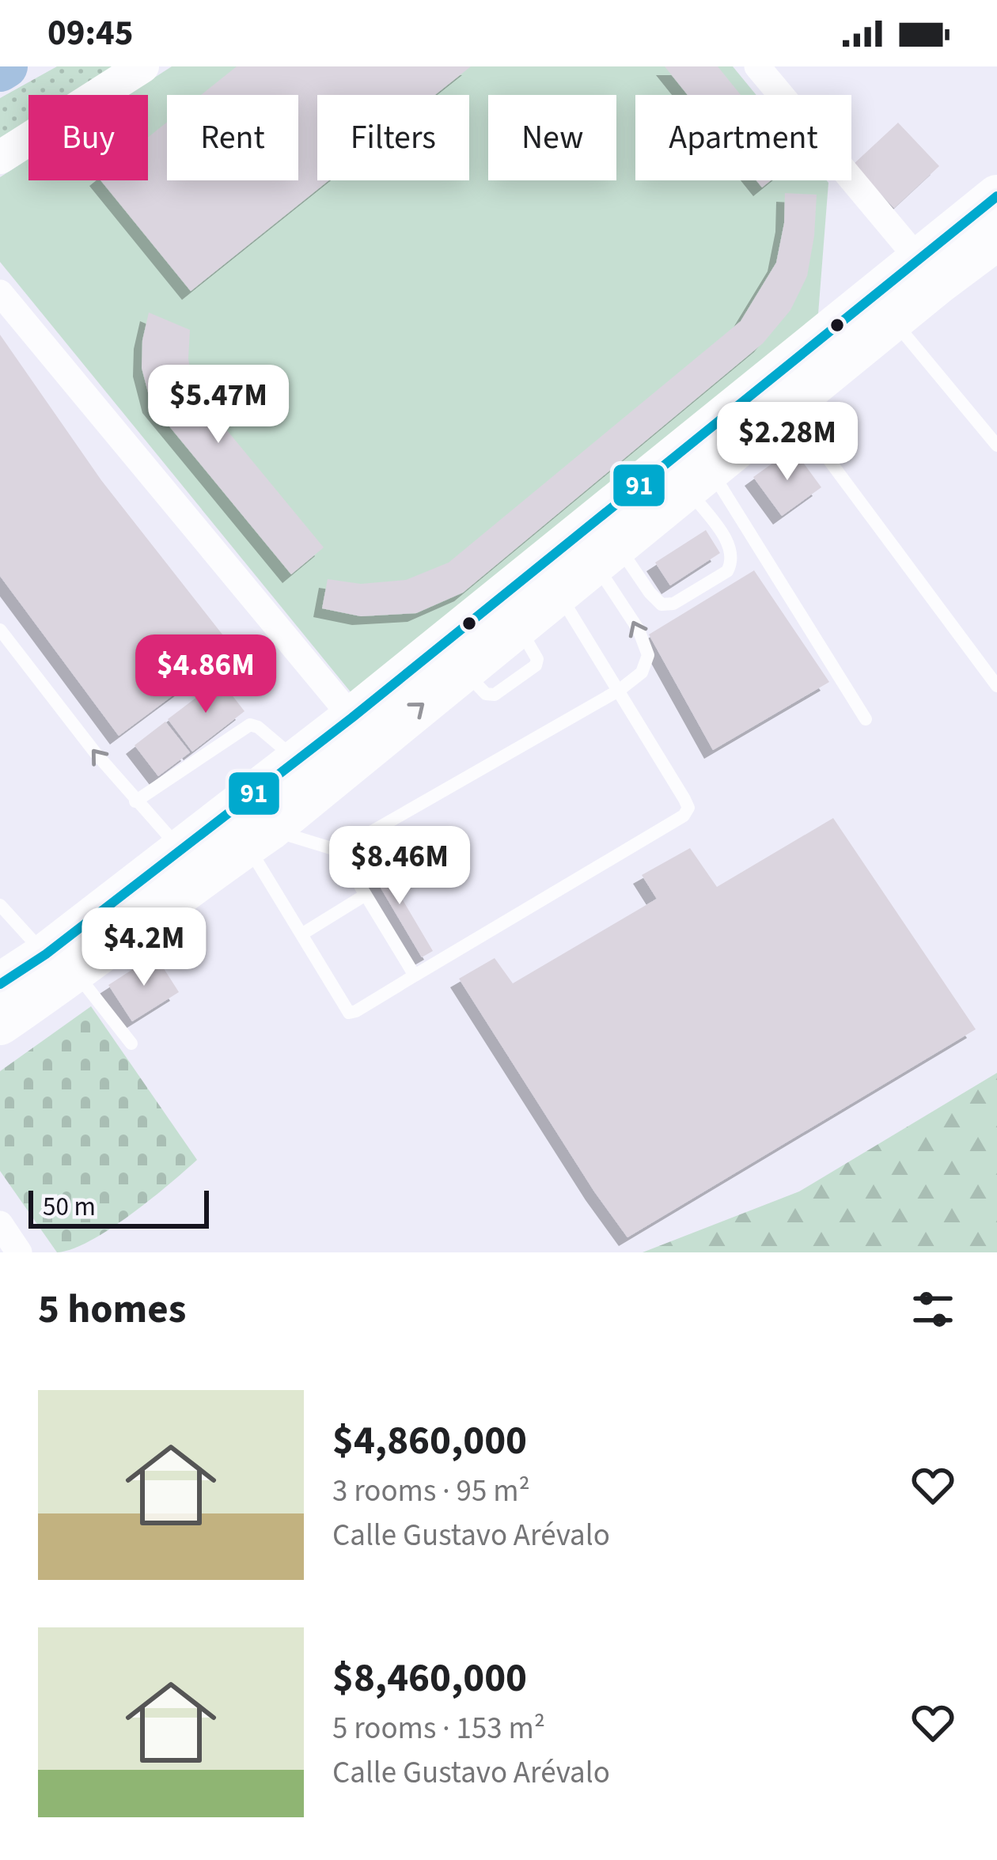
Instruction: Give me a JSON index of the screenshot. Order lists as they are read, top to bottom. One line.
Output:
{"lines":["transit line 91"],"scale_bar":"50 m","page":{"status":"09:45","chip":["Buy","Rent","Filters","New","Apartment"],"price":["$5.47M","$2.28M","$4.86M","$8.46M","$4.2M"],"scale":"50 m","heading":"5 homes","list":[{"name":"$4,860,000","note":"3 rooms · 95 m² · Calle Gustavo Arévalo"},{"name":"$8,460,000","note":"5 rooms · 153 m² · Calle Gustavo Arévalo"}]}}
